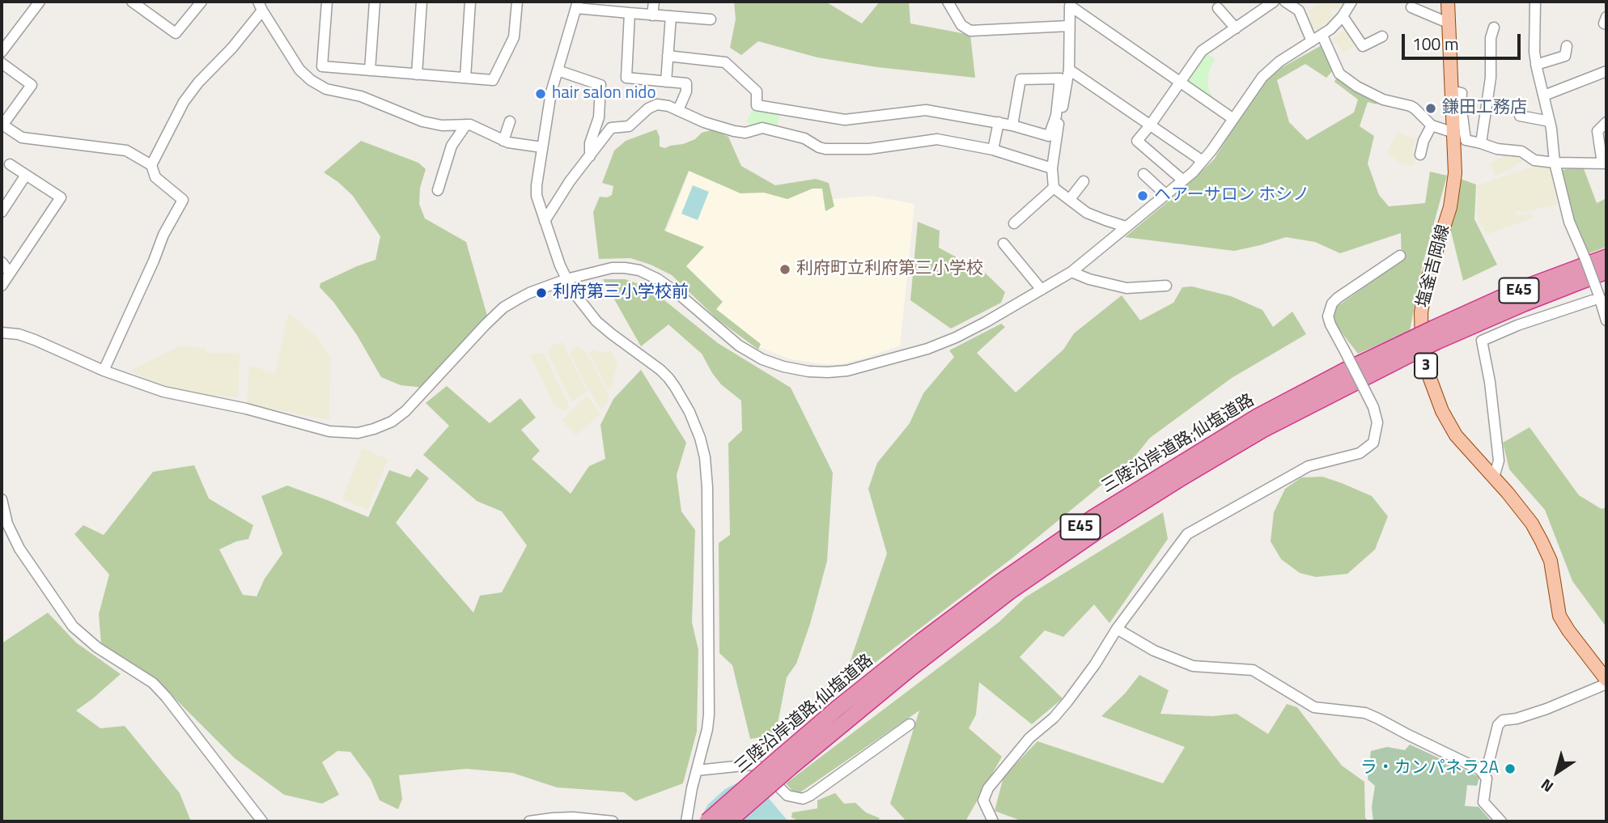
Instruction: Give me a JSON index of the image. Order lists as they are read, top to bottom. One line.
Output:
{"streets":{"highway":["E45","三陸沿岸道路;仙塩道路"],"main road":["塩釜吉岡線","3"]},"places":["hair salon nido","鎌田工務店","ヘアーサロン ホシノ","利府町立利府第三小学校","利府第三小学校前","ラ・カンパネラ2A"],"scale_bar":"100 m","north":"bottom left"}
